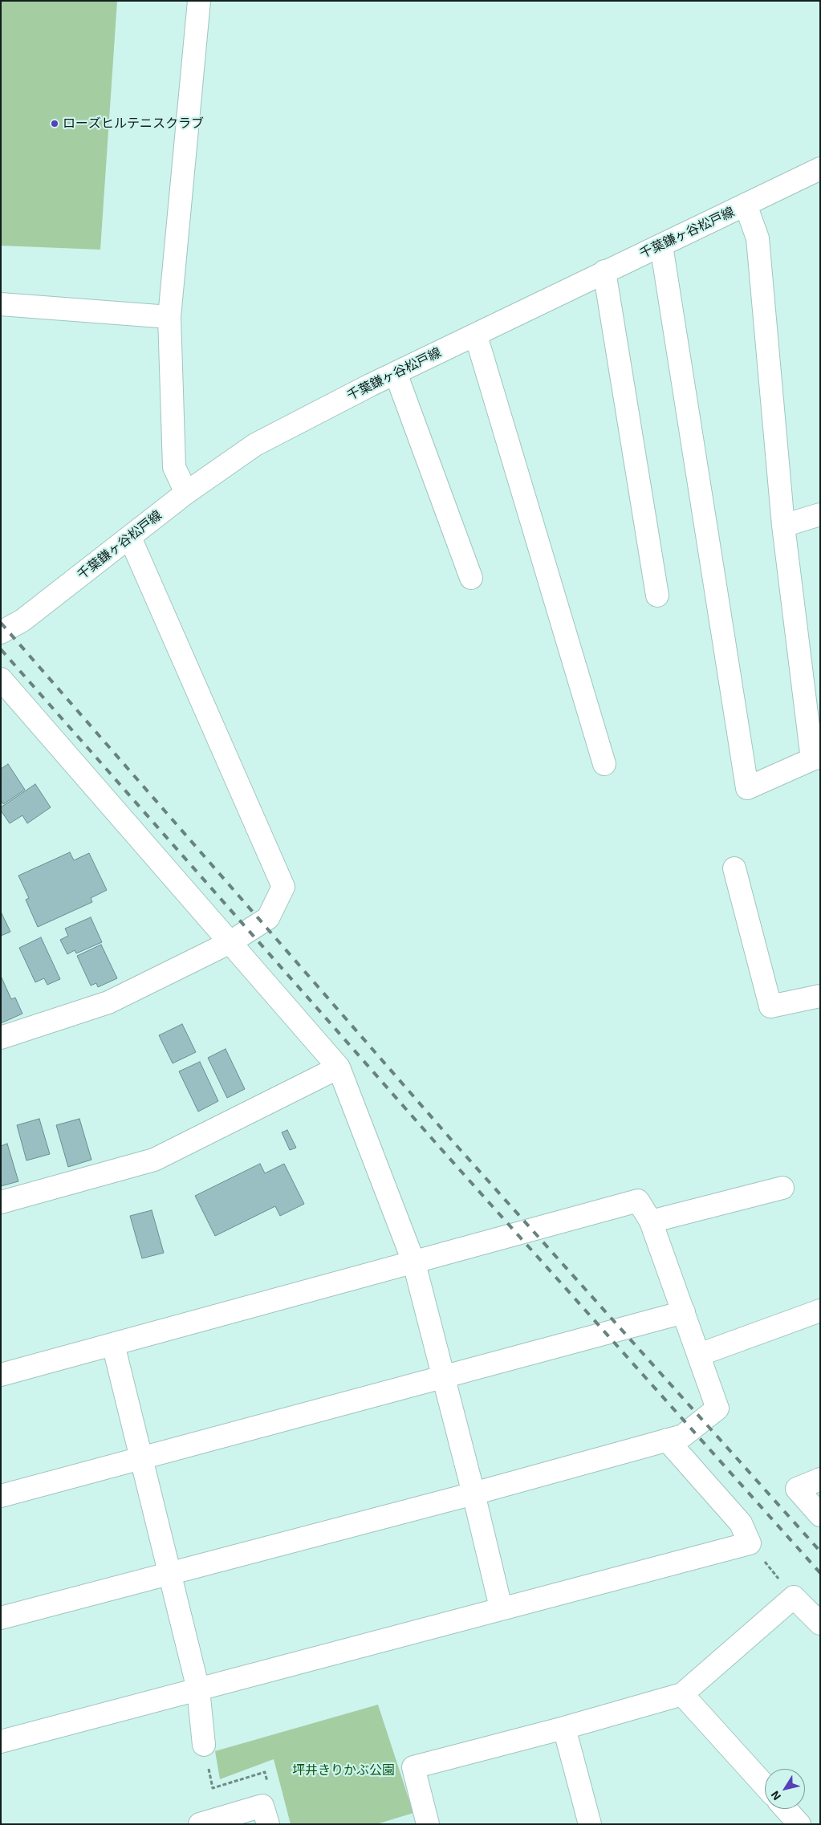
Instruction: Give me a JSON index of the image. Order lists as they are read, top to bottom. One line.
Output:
{"streets":{"street":["千葉鎌ヶ谷松戸線"]},"parks":["坪井きりかぶ公園"],"places":["ローズヒルテニスクラブ"],"north":"bottom left"}
